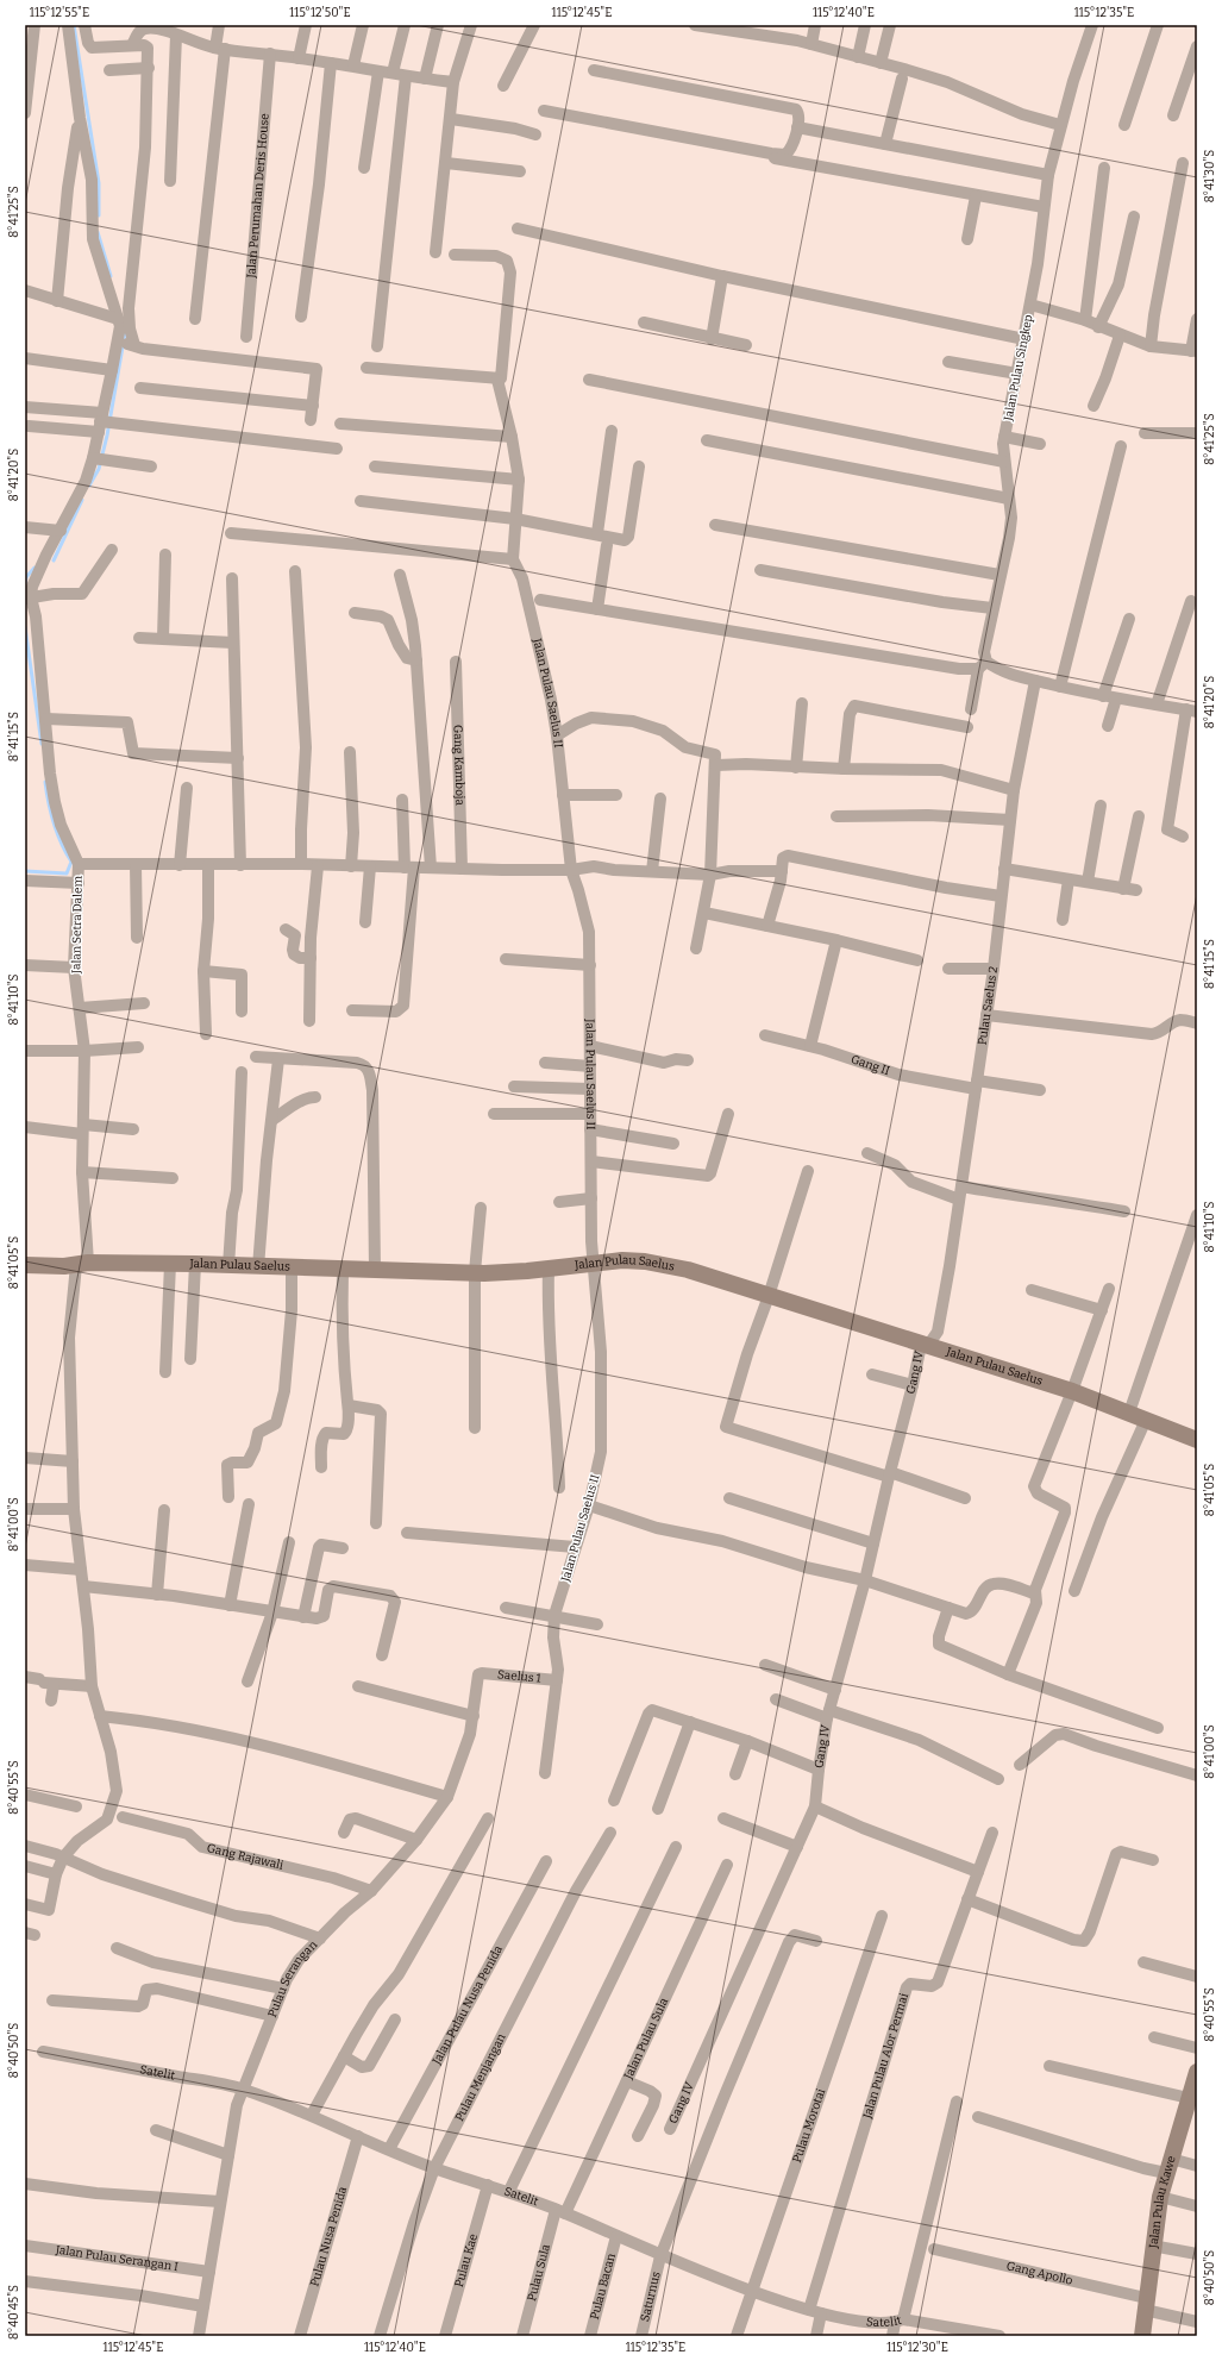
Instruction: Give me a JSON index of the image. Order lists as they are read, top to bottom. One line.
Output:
{"streets":{"street":["Jalan Perumahan Deris House","Jalan Pulau Singkep","Jalan Pulau Saelus II","Gang Kamboja","Jalan Setra Dalem","Pulau Saelus 2","Gang II","Jalan Pulau Saelus","Gang IV","Saelus 1","Gang Rajawali","Pulau Serangan","Jalan Pulau Nusa Penida","Jalan Pulau Sula","Jalan Pulau Alor Permai","Satelit","Pulau Menjangan","Pulau Morotai","Jalan Pulau Kawe","Pulau Nusa Penida","Jalan Pulau Serangan I","Pulau Kae","Pulau Sula","Gang Apollo","Pulau Bacan","Saturnus"]},"crossings":[["Jalan Pulau Saelus II","Jalan Pulau Saelus"],["Jalan Pulau Saelus II","Saelus 1"],["Jalan Setra Dalem","Jalan Pulau Saelus"],["Pulau Saelus 2","Gang II"],["Pulau Saelus 2","Jalan Pulau Saelus"],["Pulau Saelus 2","Gang IV"],["Jalan Pulau Saelus","Gang IV"],["Saelus 1","Pulau Serangan"],["Gang Rajawali","Pulau Serangan"],["Pulau Serangan","Satelit"],["Pulau Serangan","Jalan Pulau Serangan I"],["Jalan Pulau Nusa Penida","Satelit"],["Jalan Pulau Sula","Satelit"],["Jalan Pulau Sula","Pulau Sula"],["Jalan Pulau Alor Permai","Satelit"],["Satelit","Pulau Menjangan"],["Satelit","Pulau Morotai"],["Satelit","Pulau Nusa Penida"],["Satelit","Pulau Kae"],["Satelit","Pulau Sula"],["Satelit","Pulau Bacan"],["Satelit","Saturnus"],["Jalan Pulau Kawe","Gang Apollo"]],"coordinates":["115°12'55\"E","115°12'50\"E","115°12'45\"E","115°12'40\"E","115°12'35\"E","8°41'30\"S","8°41'25\"S","8°41'20\"S","8°41'15\"S","8°41'10\"S","8°41'05\"S","8°41'00\"S","8°40'55\"S","8°40'50\"S","8°40'45\"S","115°12'30\"E"]}
